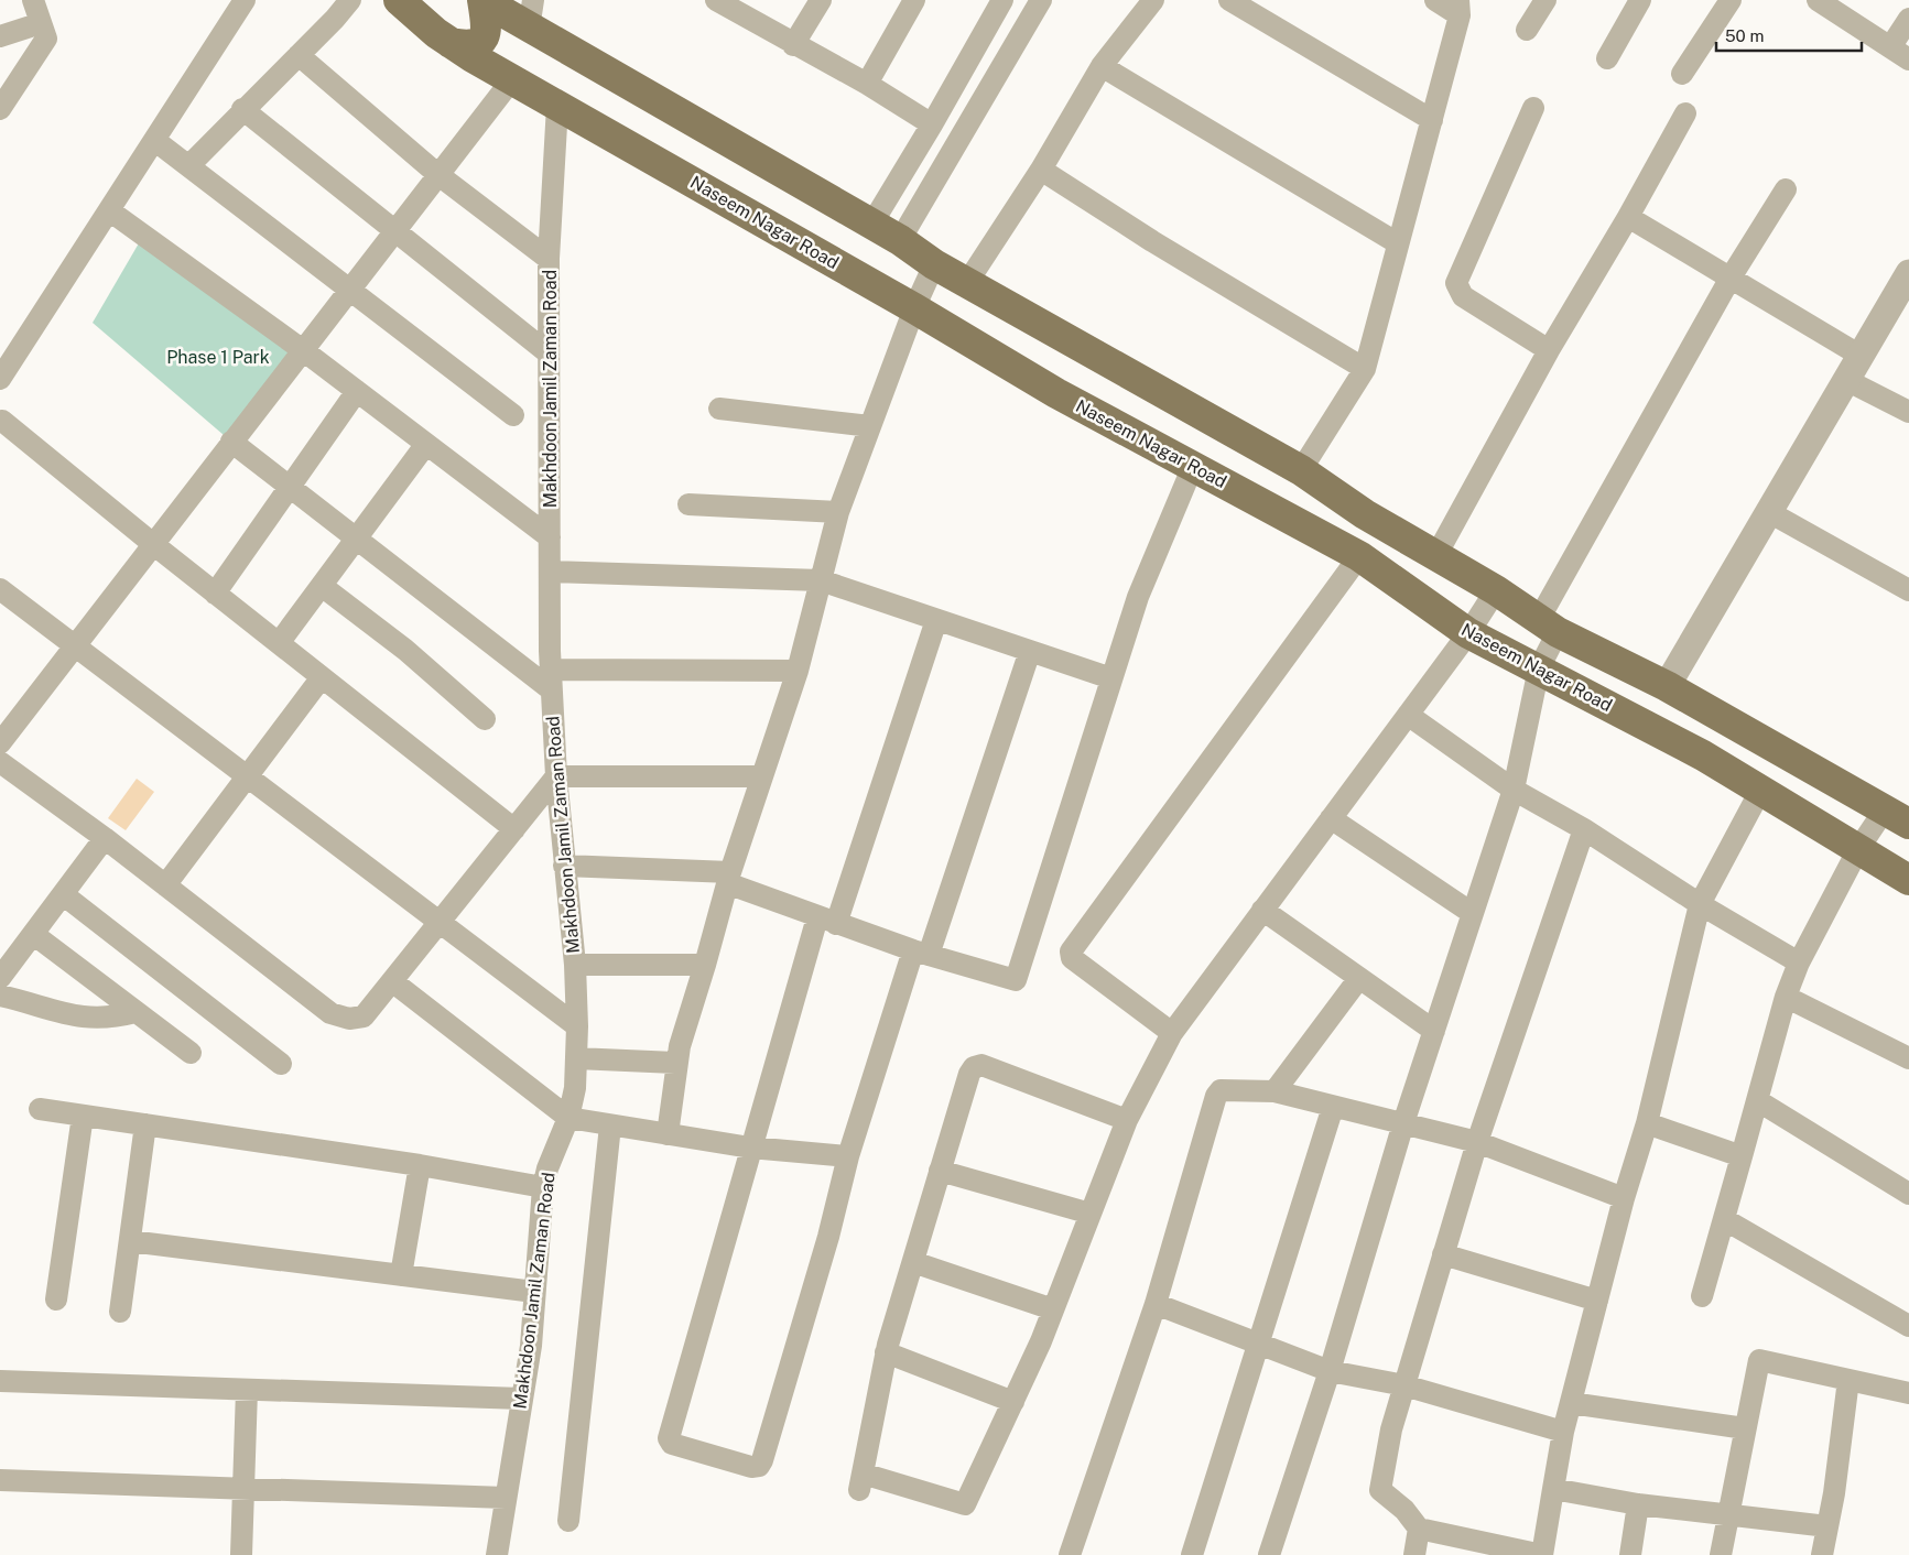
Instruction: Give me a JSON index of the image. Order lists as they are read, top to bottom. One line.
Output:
{"streets":{"main road":["Naseem Nagar Road"],"street":["Makhdoon Jamil Zaman Road"]},"crossings":[["Naseem Nagar Road","Makhdoon Jamil Zaman Road"]],"parks":["Phase 1 Park"],"scale_bar":"50 m"}
